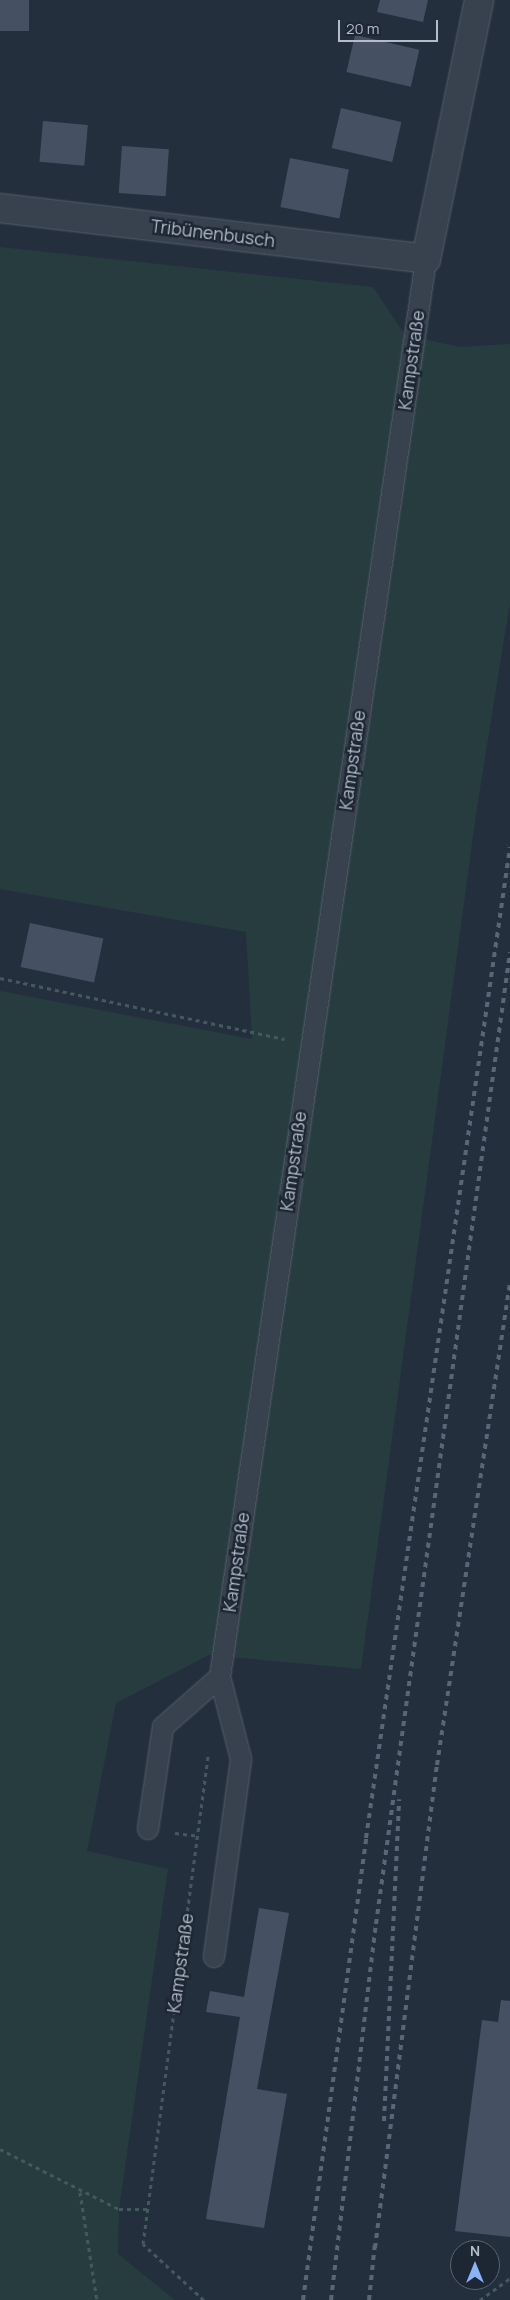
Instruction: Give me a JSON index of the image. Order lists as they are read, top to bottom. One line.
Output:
{"streets":{"street":["Tribünenbusch","Kampstraße"]},"crossings":[["Tribünenbusch","Kampstraße"]],"scale_bar":"20 m","north":"top"}
